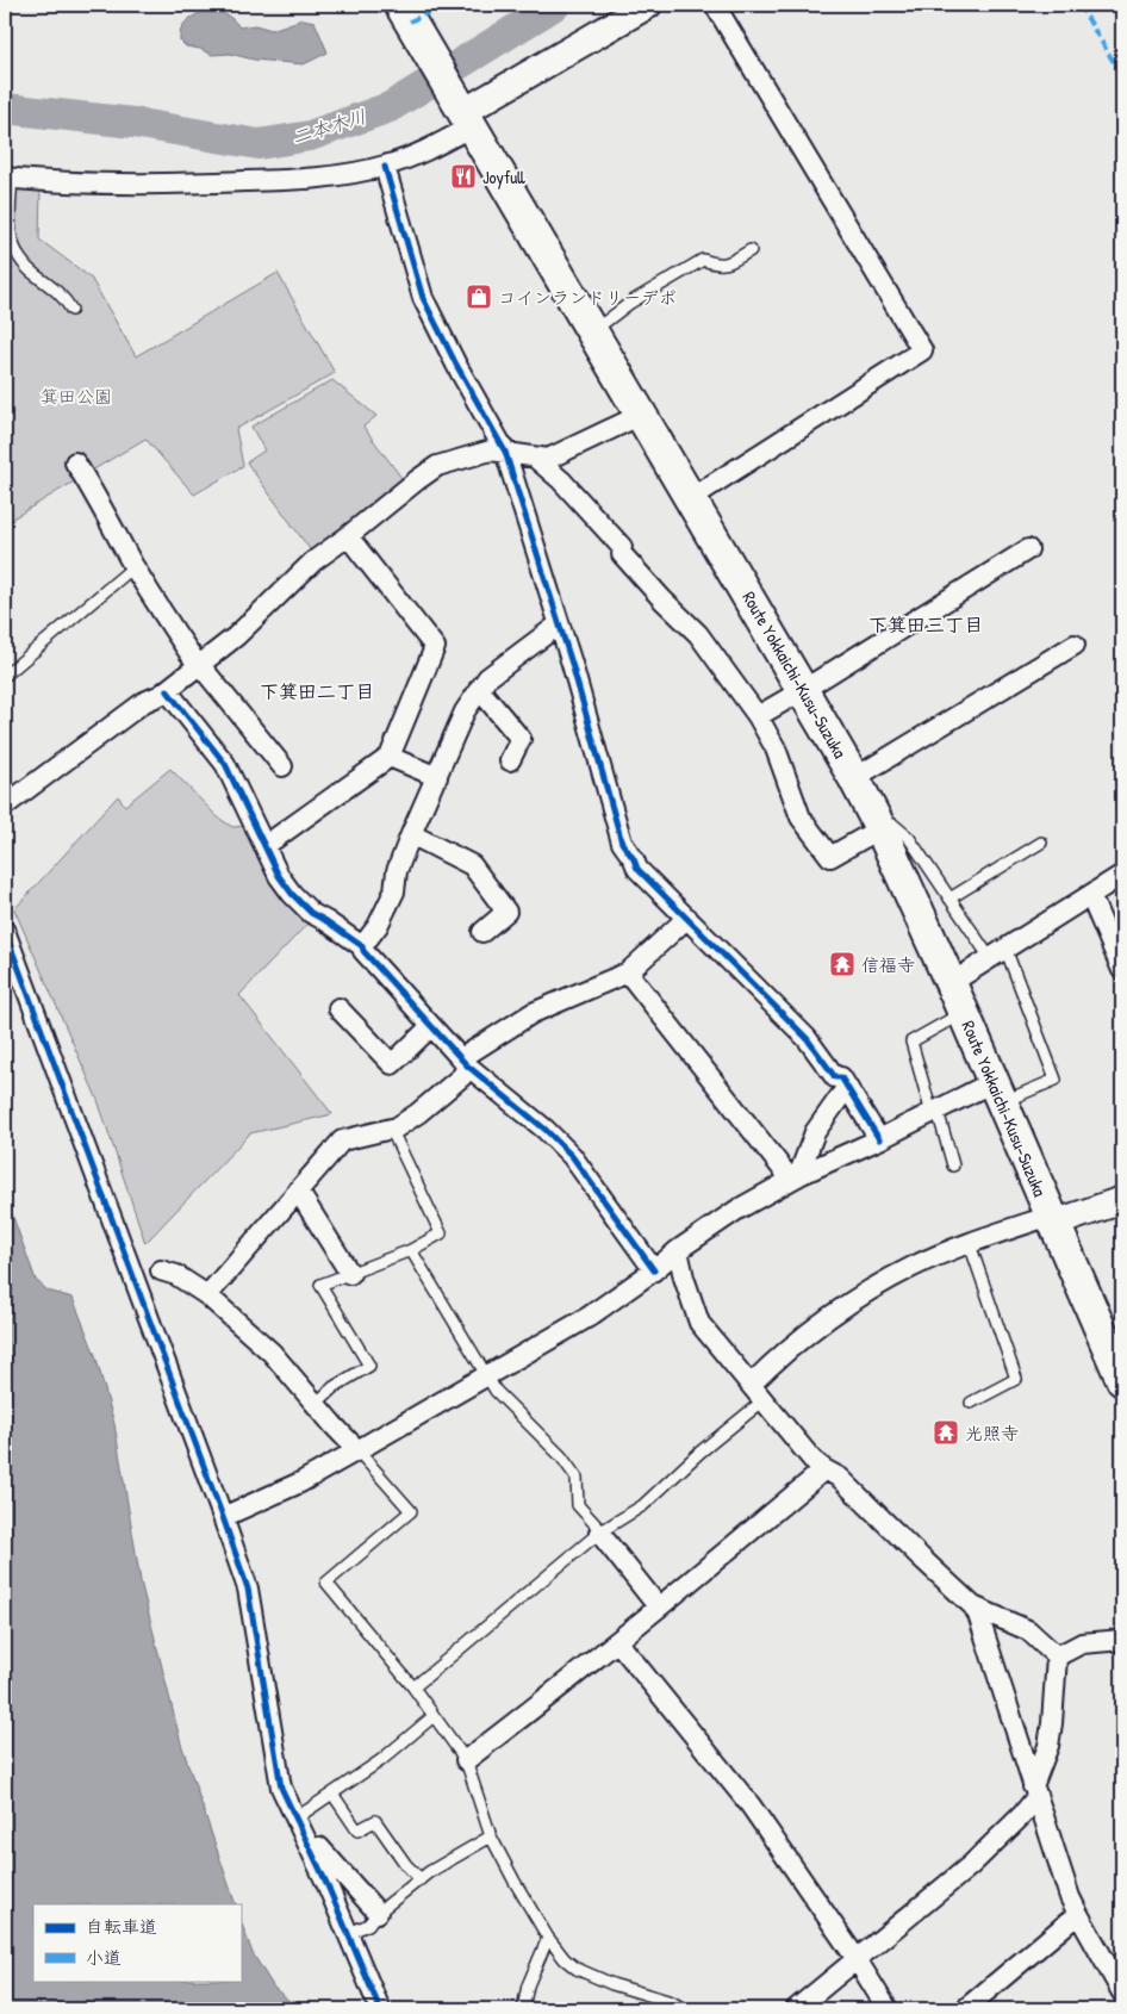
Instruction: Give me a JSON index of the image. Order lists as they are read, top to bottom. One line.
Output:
{"streets":{"main road":["Route Yokkaichi-Kusu-Suzuka"]},"districts":["下箕田三丁目","下箕田二丁目"],"water":["二本木川"],"parks":["箕田公園"],"places":{"restaurant":["Joyfull"],"shop":["コインランドリーデポ"],"temple":["信福寺","光照寺"]},"legend":["自転車道","小道"]}
